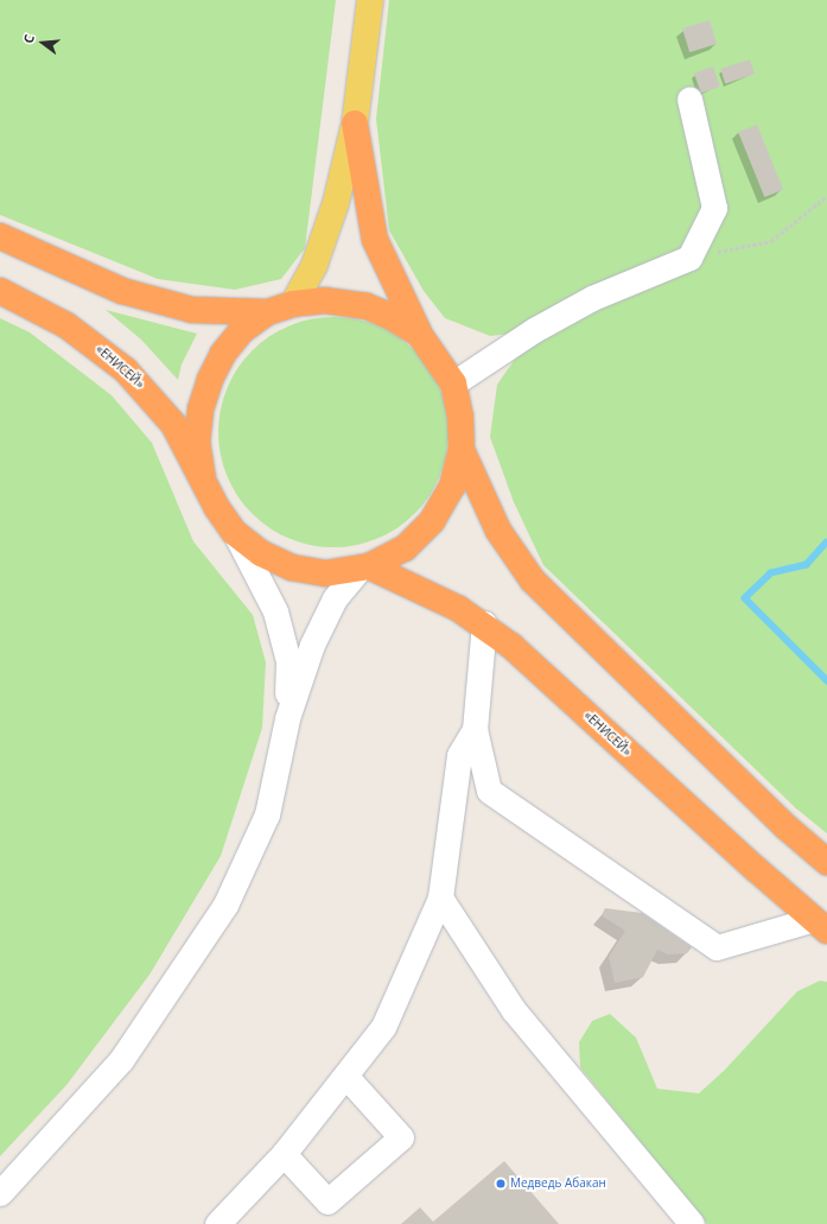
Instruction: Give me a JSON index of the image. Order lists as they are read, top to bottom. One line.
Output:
{"streets":{"highway":["«ЕНИСЕЙ»"]},"places":["Медведь Абакан"],"north":"left"}
